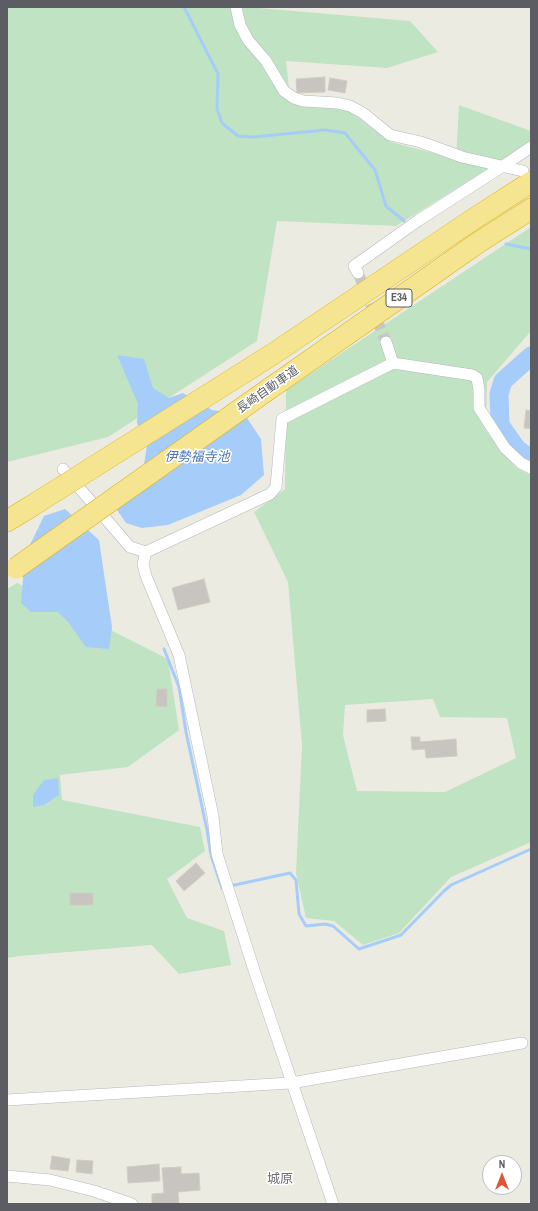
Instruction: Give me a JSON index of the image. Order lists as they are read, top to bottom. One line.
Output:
{"streets":{"highway":["E34","長崎自動車道"]},"districts":["城原"],"water":["伊勢福寺池"],"north":"top"}
